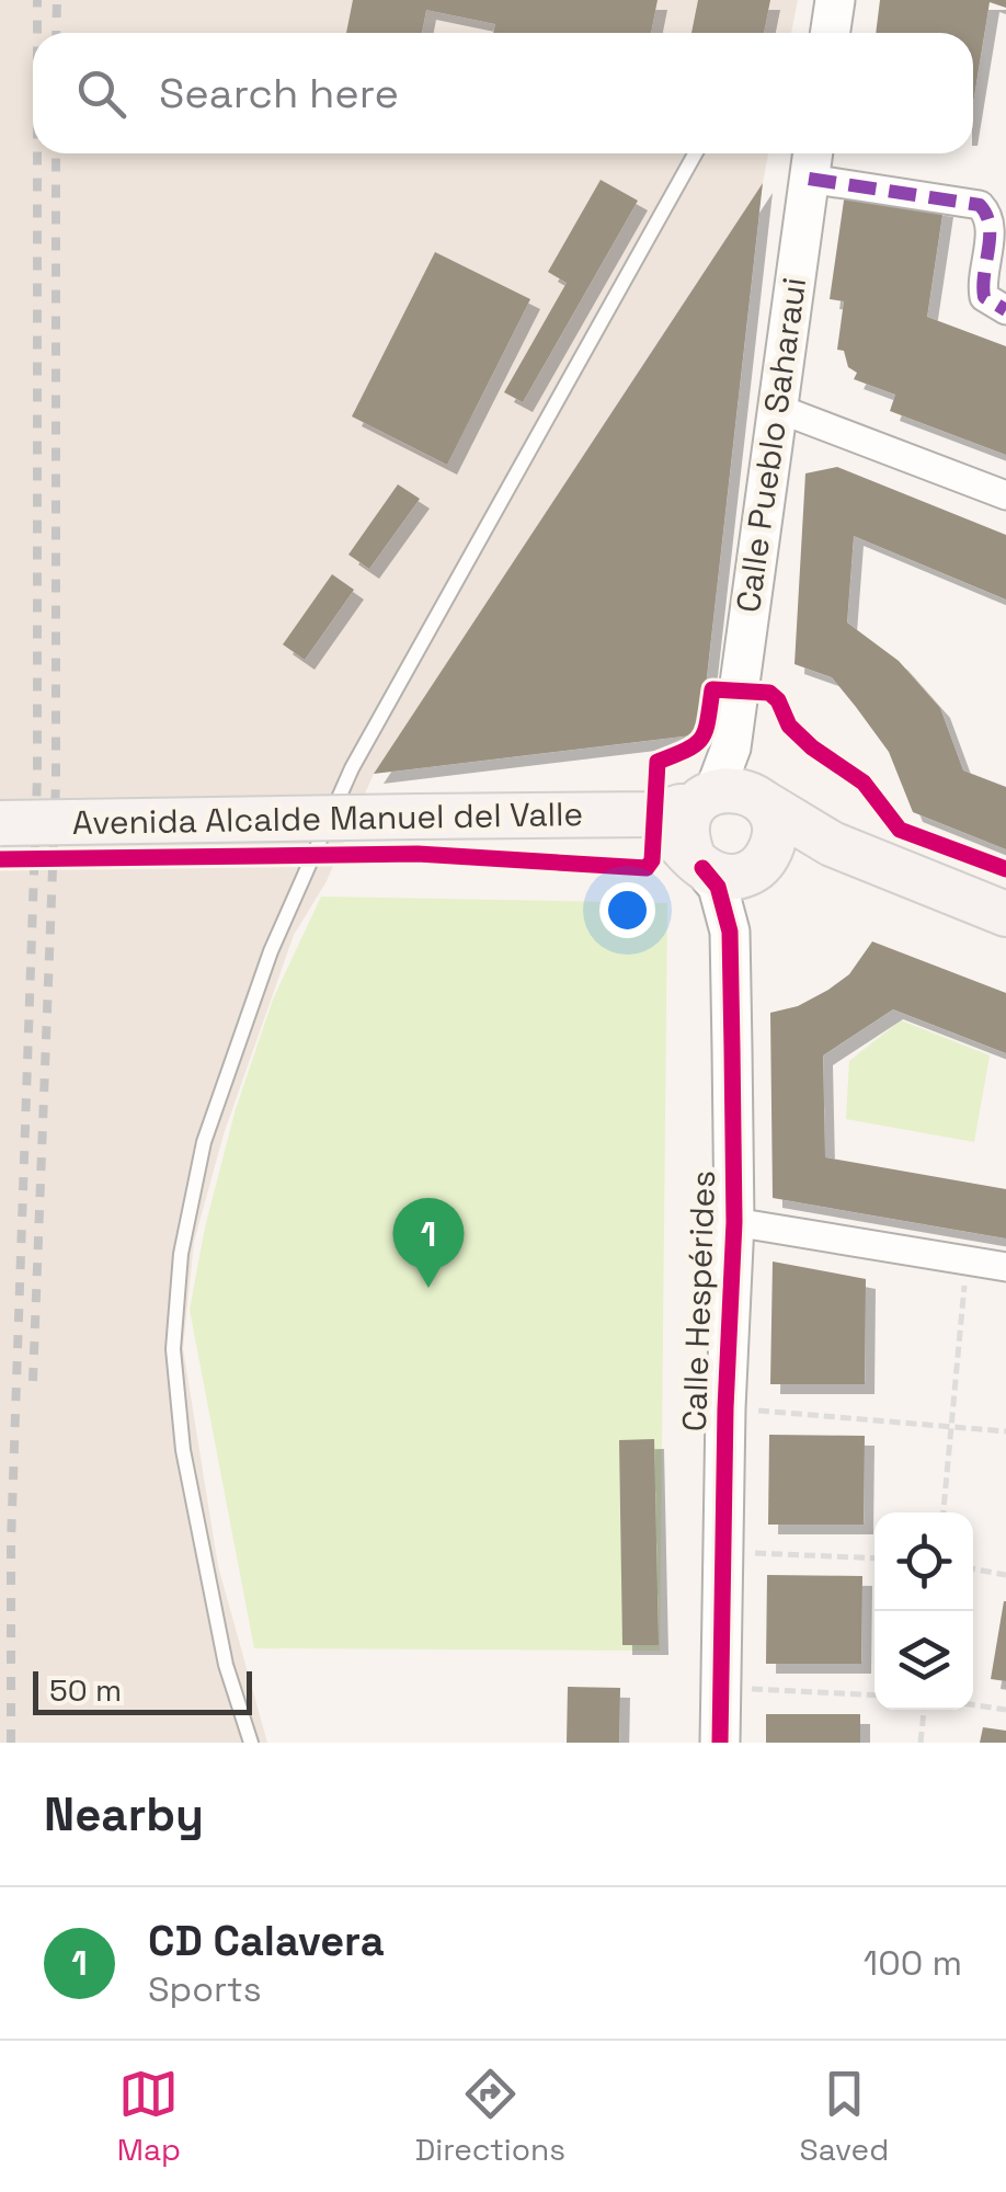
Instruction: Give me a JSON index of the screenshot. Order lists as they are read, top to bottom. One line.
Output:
{"streets":{"main road":["Avenida Alcalde Manuel del Valle"],"street":["Calle Pueblo Saharaui","Calle Hespérides"]},"crossings":[["Calle Pueblo Saharaui","Avenida Alcalde Manuel del Valle"],["Calle Pueblo Saharaui","Calle Hespérides"],["Avenida Alcalde Manuel del Valle","Calle Hespérides"]],"scale_bar":"50 m","page":{"search":"Search here","pins":"1","scale":"50 m","heading":"Nearby","list":[{"mark":"1","name":"CD Calavera","note":"Sports","value":"100 m"}],"nav":["Map","Directions","Saved"]}}
